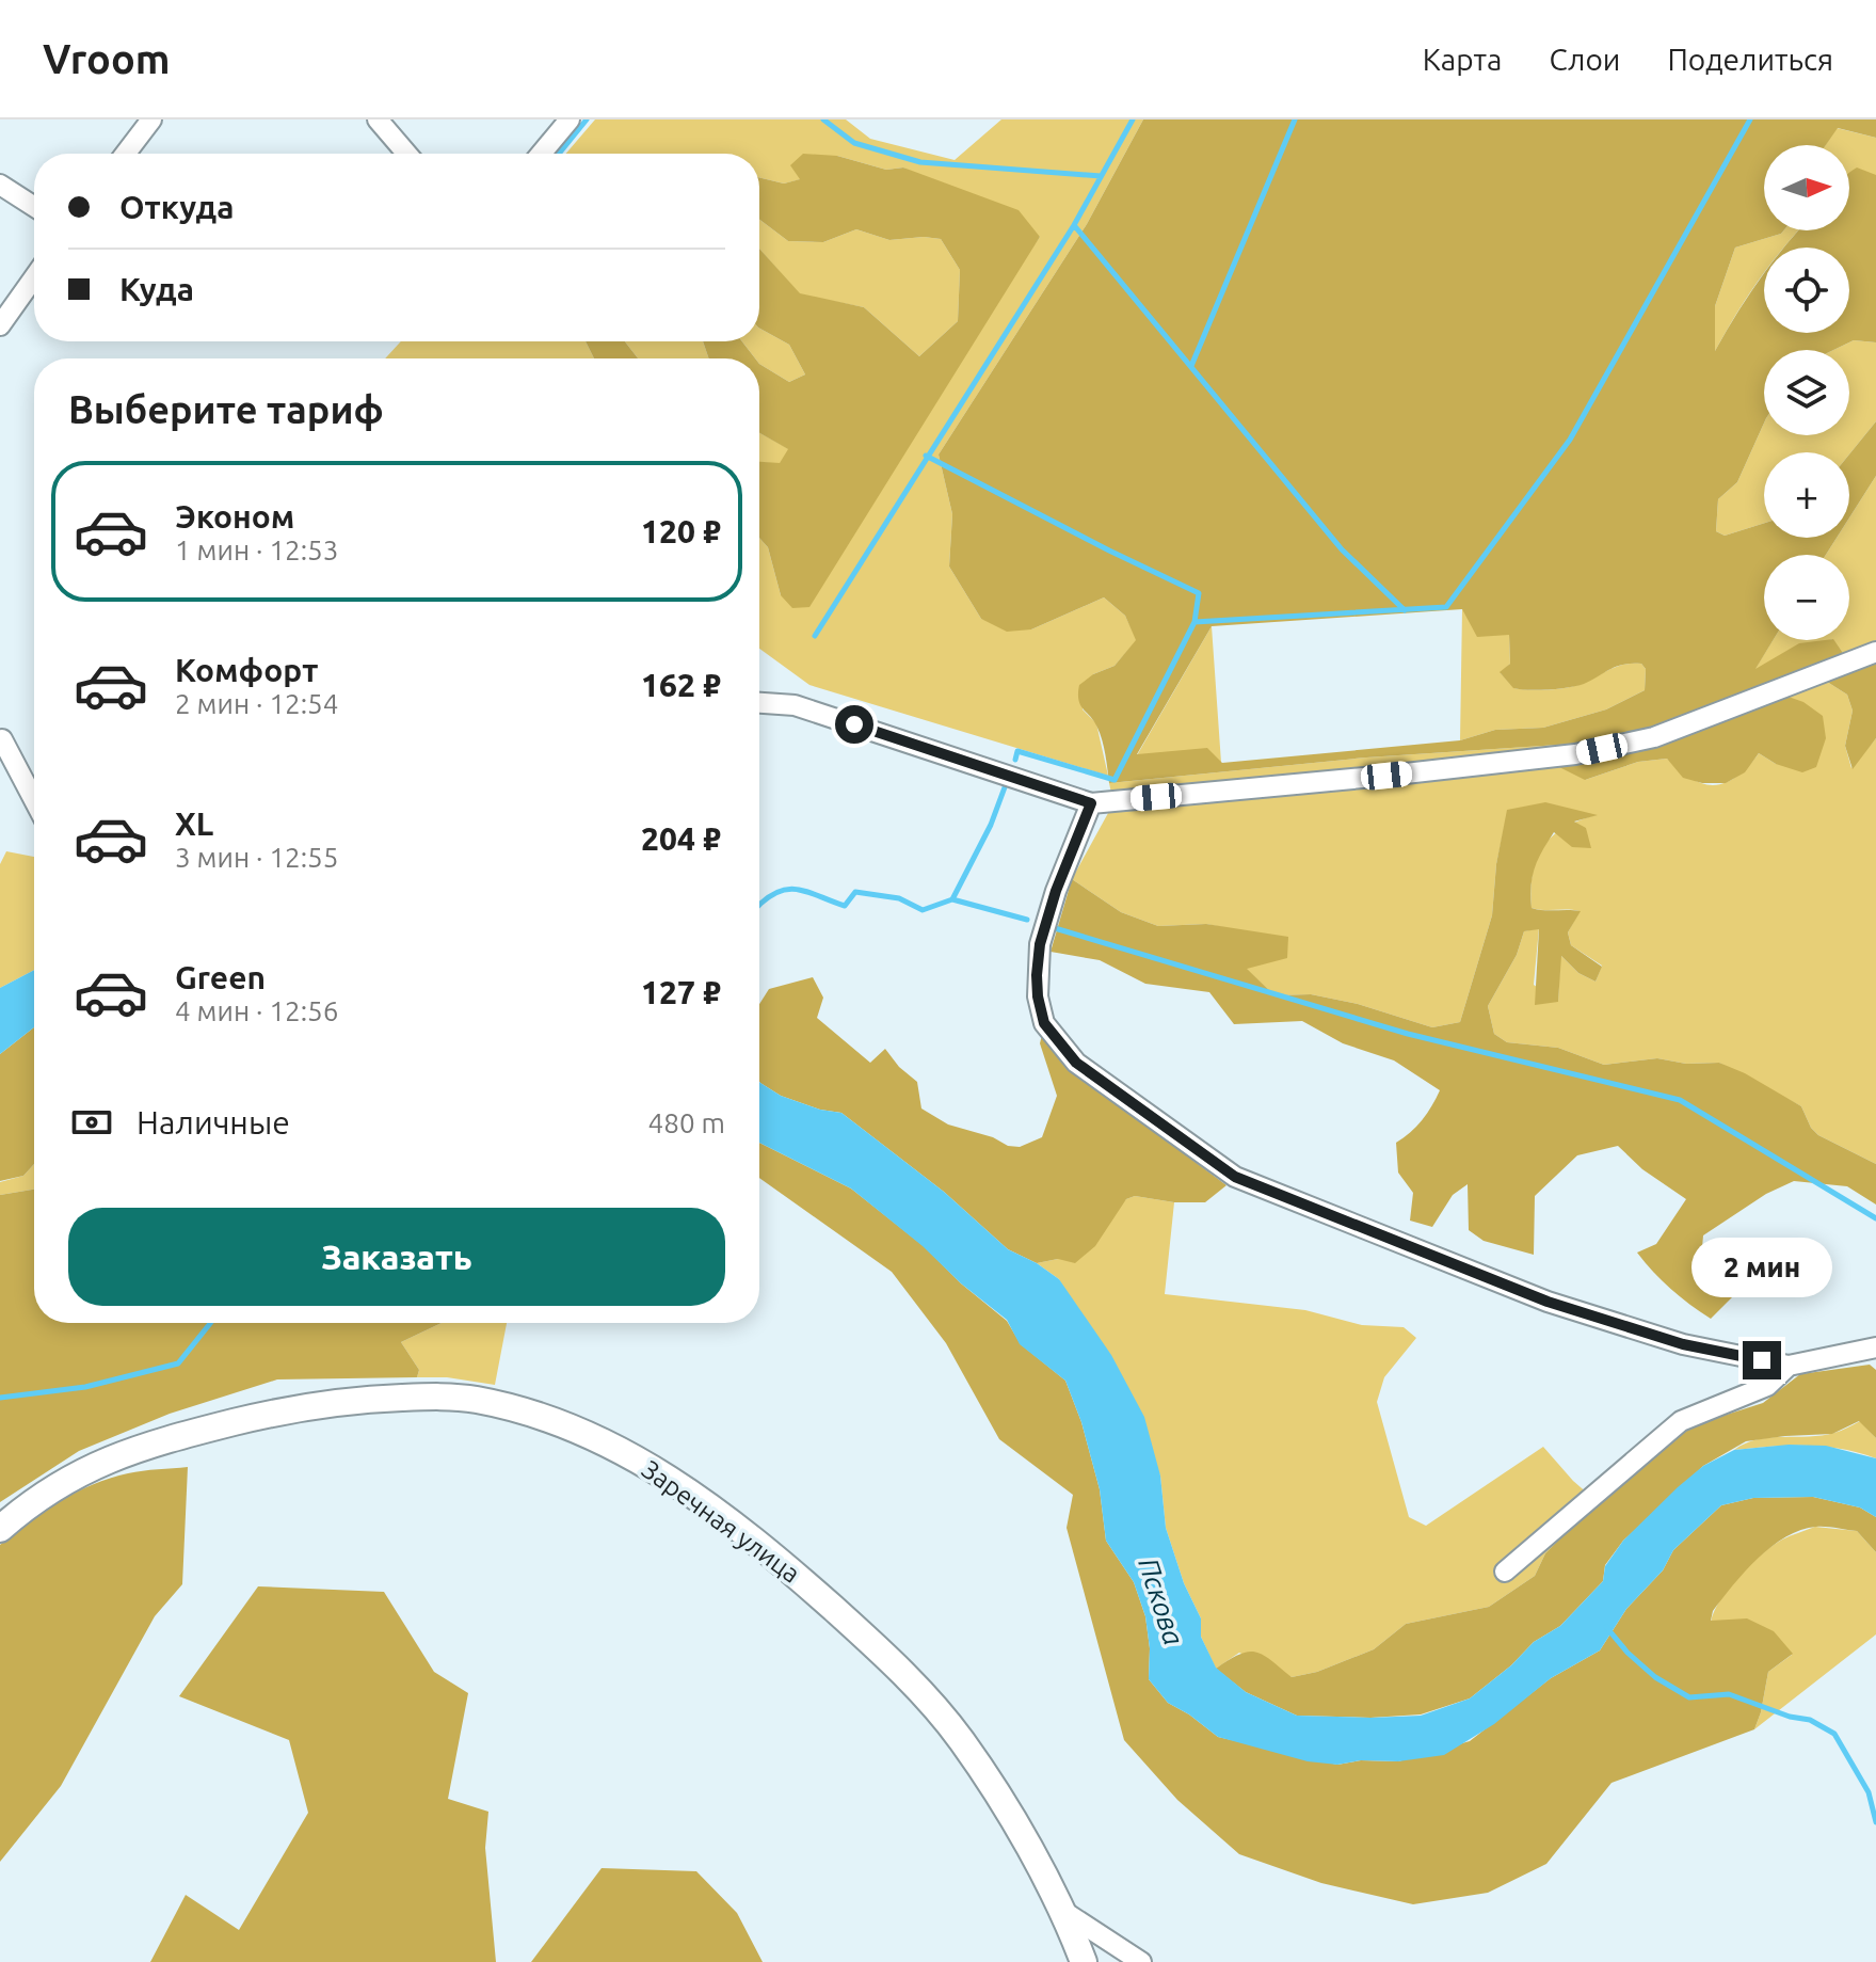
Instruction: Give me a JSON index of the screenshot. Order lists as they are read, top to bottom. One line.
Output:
{"streets":{"street":["Заречная улица"]},"water":["Пскова"],"north":"right","page":{"header":"Vroom","nav":["Карта","Слои","Поделиться"],"map_buttons":["+","−"],"banner":["Откуда","Куда"],"heading":"Выберите тариф","list":[{"name":"Эконом","note":"1 мин · 12:53","value":"120 ₽"},{"name":"Комфорт","note":"2 мин · 12:54","value":"162 ₽"},{"name":"XL","note":"3 мин · 12:55","value":"204 ₽"},{"name":"Green","note":"4 мин · 12:56","value":"127 ₽"}],"pay":["Наличные","480 m"],"buttons":"Заказать","bubble":"2 мин"}}
